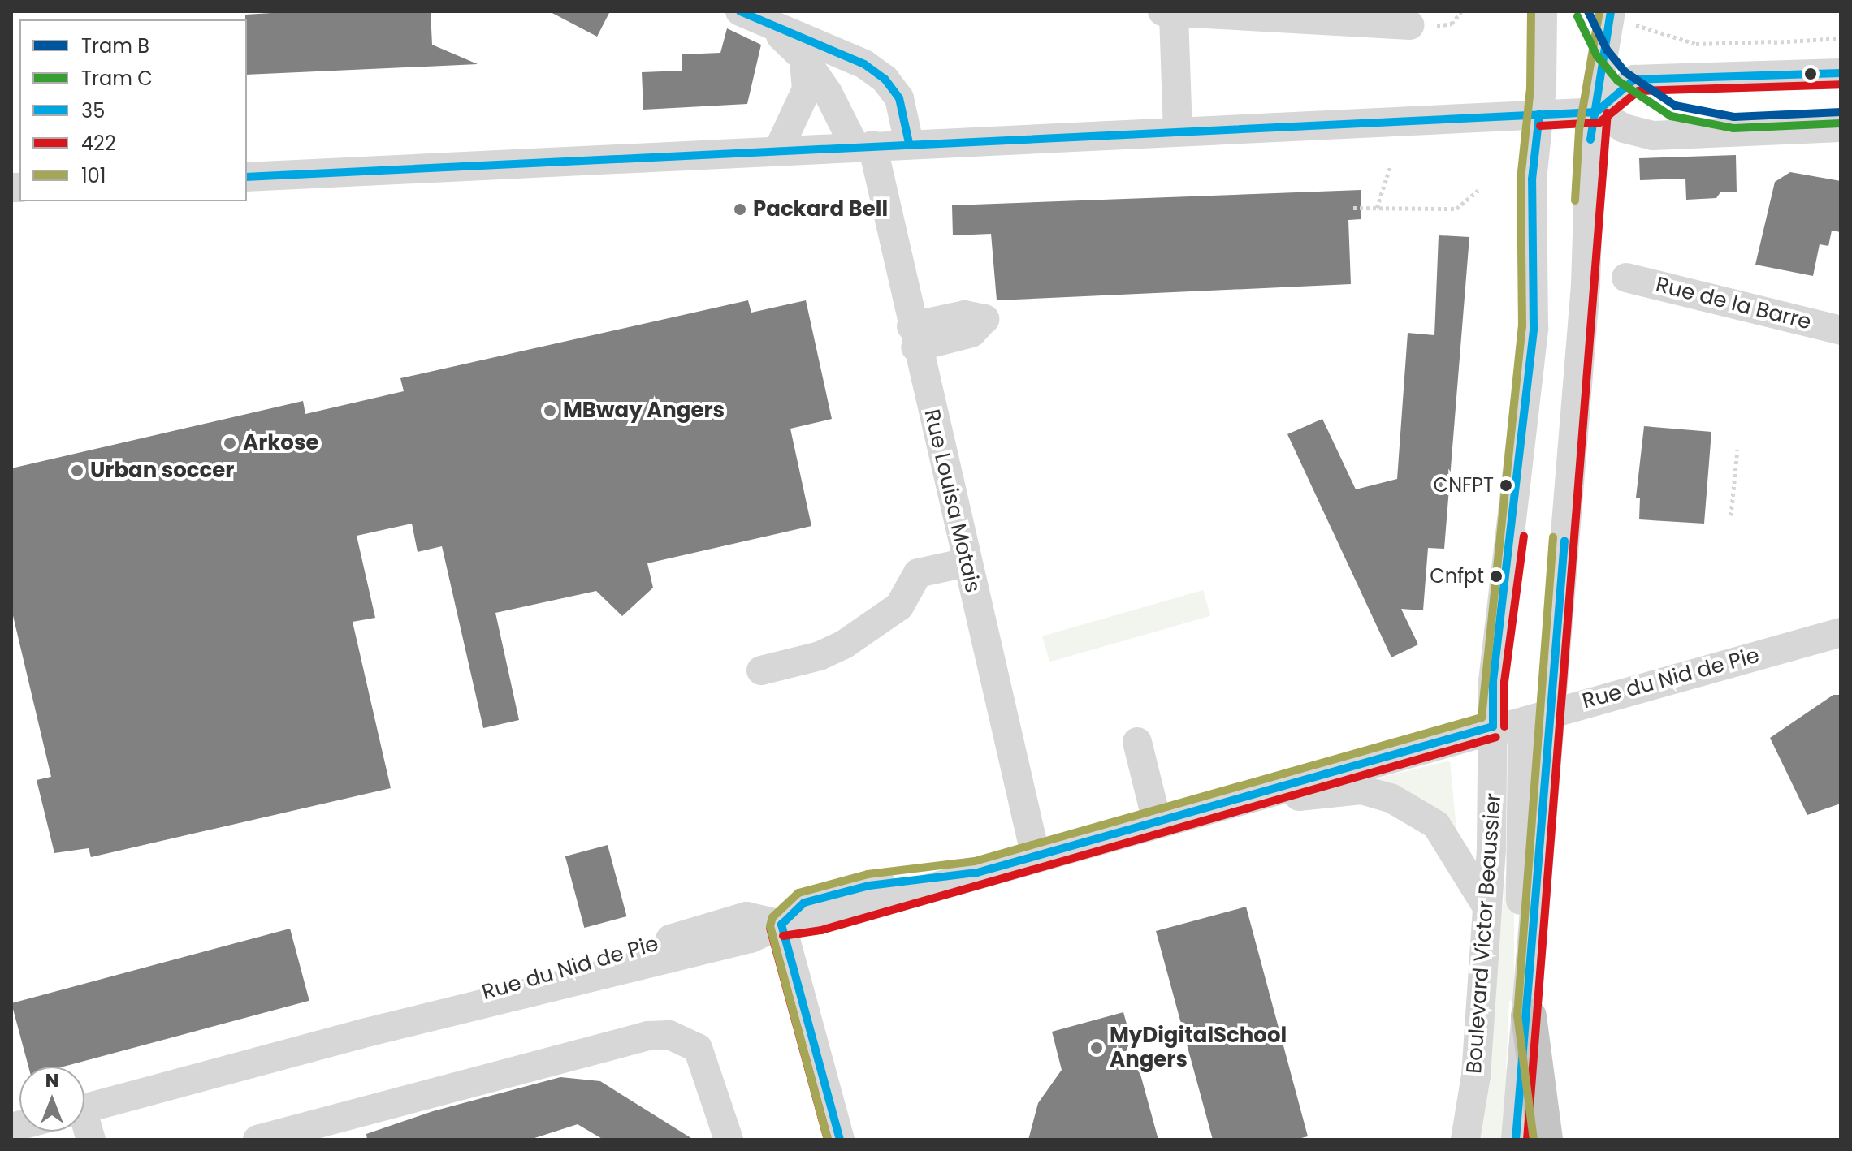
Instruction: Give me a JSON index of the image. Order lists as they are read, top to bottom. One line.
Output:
{"streets":{"street":["Rue de la Barre","Rue Louisa Motais","Rue du Nid de Pie","Boulevard Victor Beaussier"]},"crossings":[["Rue Louisa Motais","Rue du Nid de Pie"],["Rue du Nid de Pie","Boulevard Victor Beaussier"]],"places":["Packard Bell","MBway Angers","Arkose","Urban soccer","CNFPT","Cnfpt","MyDigitalSchool Angers"],"lines":["tram line B","transit line 35","transit line 101","tram line C","transit line 422"],"legend":["Tram B","Tram C","35","422","101"],"north":"top"}
